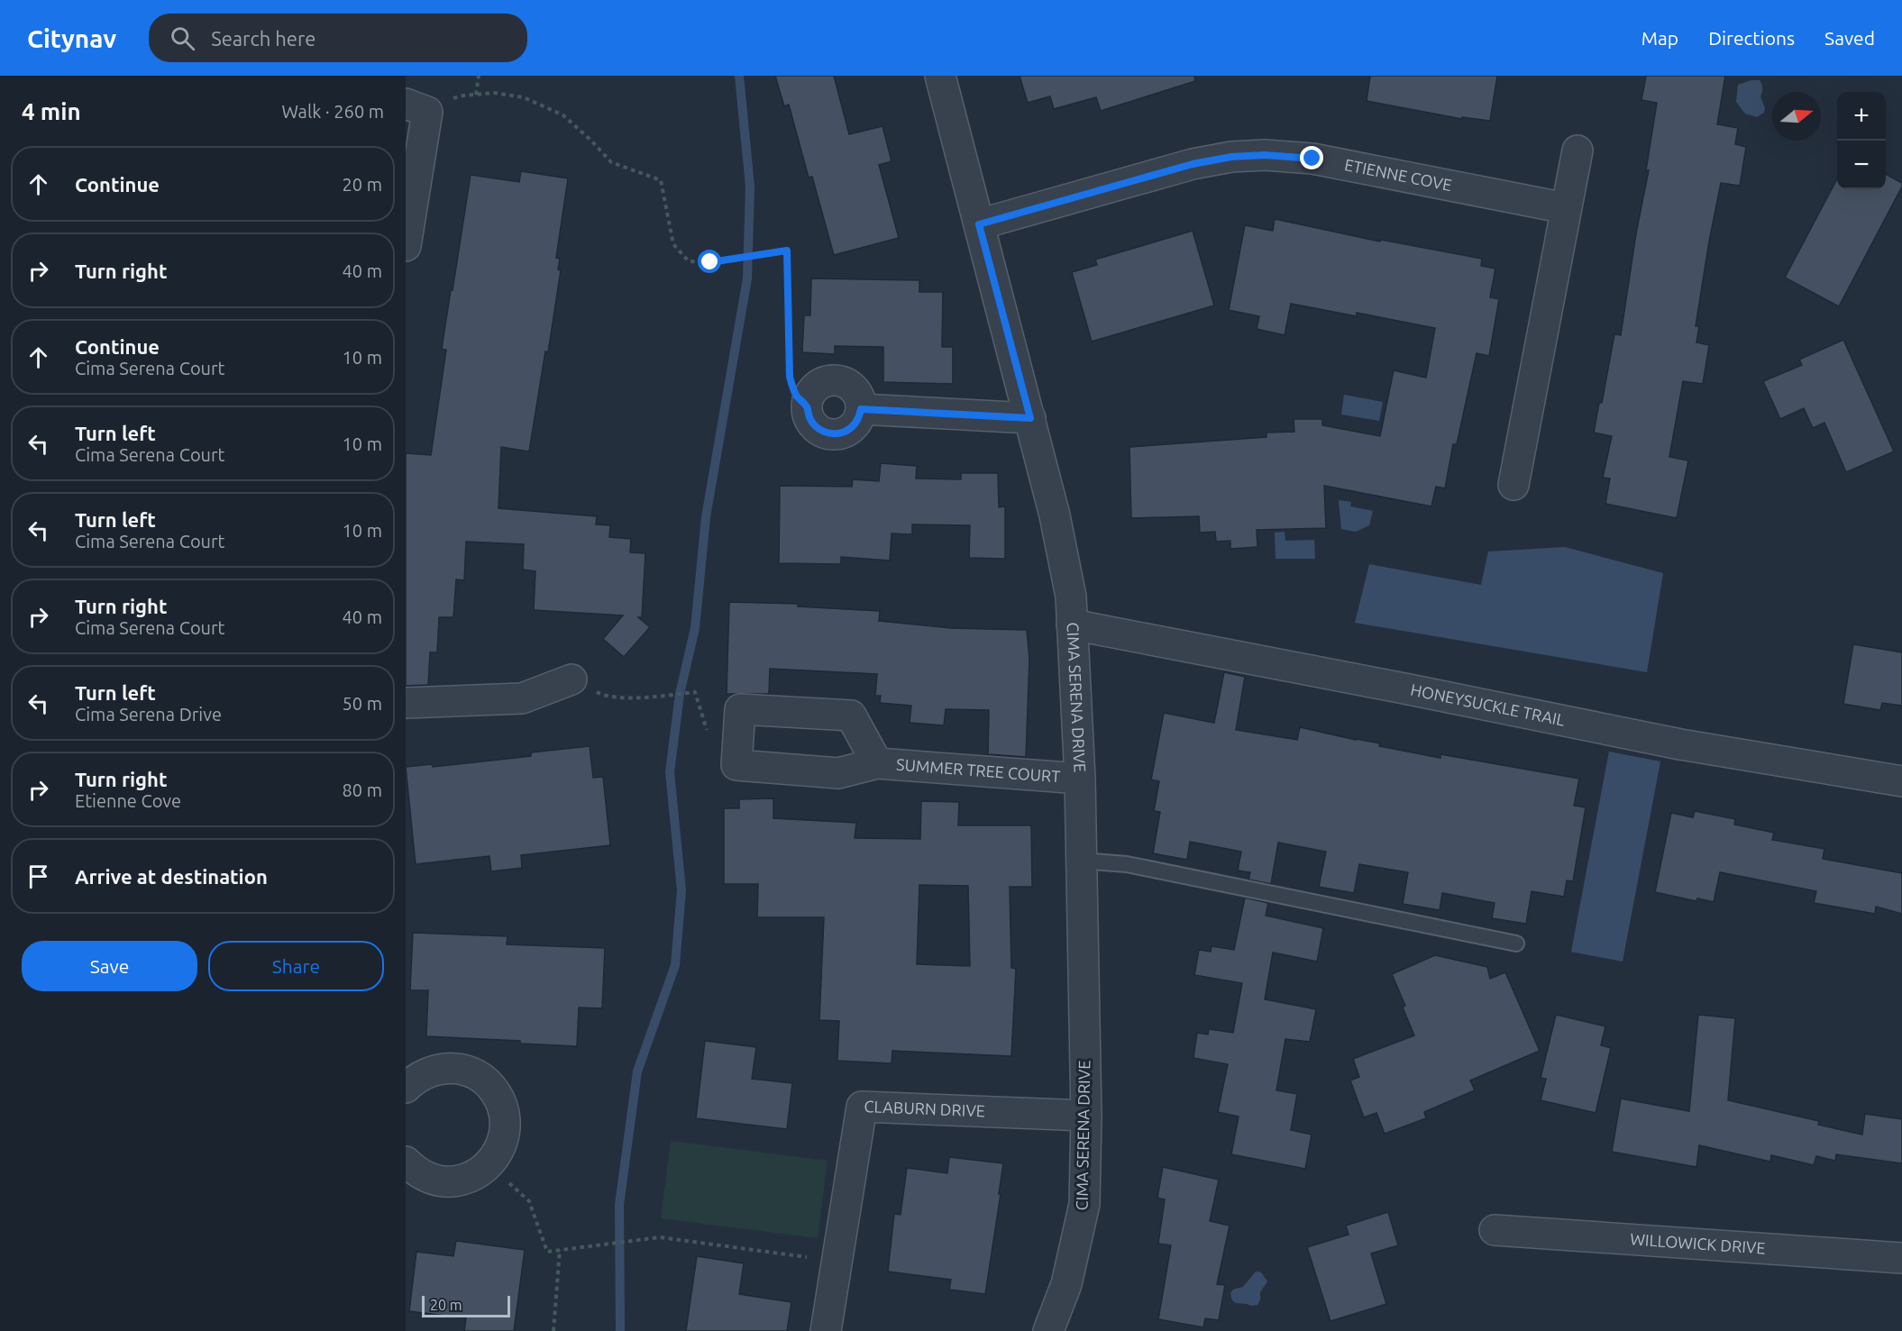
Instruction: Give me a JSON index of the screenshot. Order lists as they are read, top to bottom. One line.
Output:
{"streets":{"street":["ETIENNE COVE","CIMA SERENA DRIVE","HONEYSUCKLE TRAIL","SUMMER TREE COURT","CLABURN DRIVE","WILLOWICK DRIVE"]},"crossings":[["ETIENNE COVE","CIMA SERENA DRIVE"],["CIMA SERENA DRIVE","HONEYSUCKLE TRAIL"],["CIMA SERENA DRIVE","SUMMER TREE COURT"],["CIMA SERENA DRIVE","CLABURN DRIVE"]],"scale_bar":"20 m","north":"right","page":{"header":"Citynav","search":"Search here","nav":["Map","Directions","Saved"],"heading":["4 min","Walk · 260 m"],"map_buttons":["+","−"],"list":[["Continue","20 m"],["Turn right","40 m"],["Continue","Cima Serena Court","10 m"],["Turn left","Cima Serena Court","10 m"],["Turn left","Cima Serena Court","10 m"],["Turn right","Cima Serena Court","40 m"],["Turn left","Cima Serena Drive","50 m"],["Turn right","Etienne Cove","80 m"],"Arrive at destination"],"buttons":["Save","Share"],"scale":"20 m"}}
